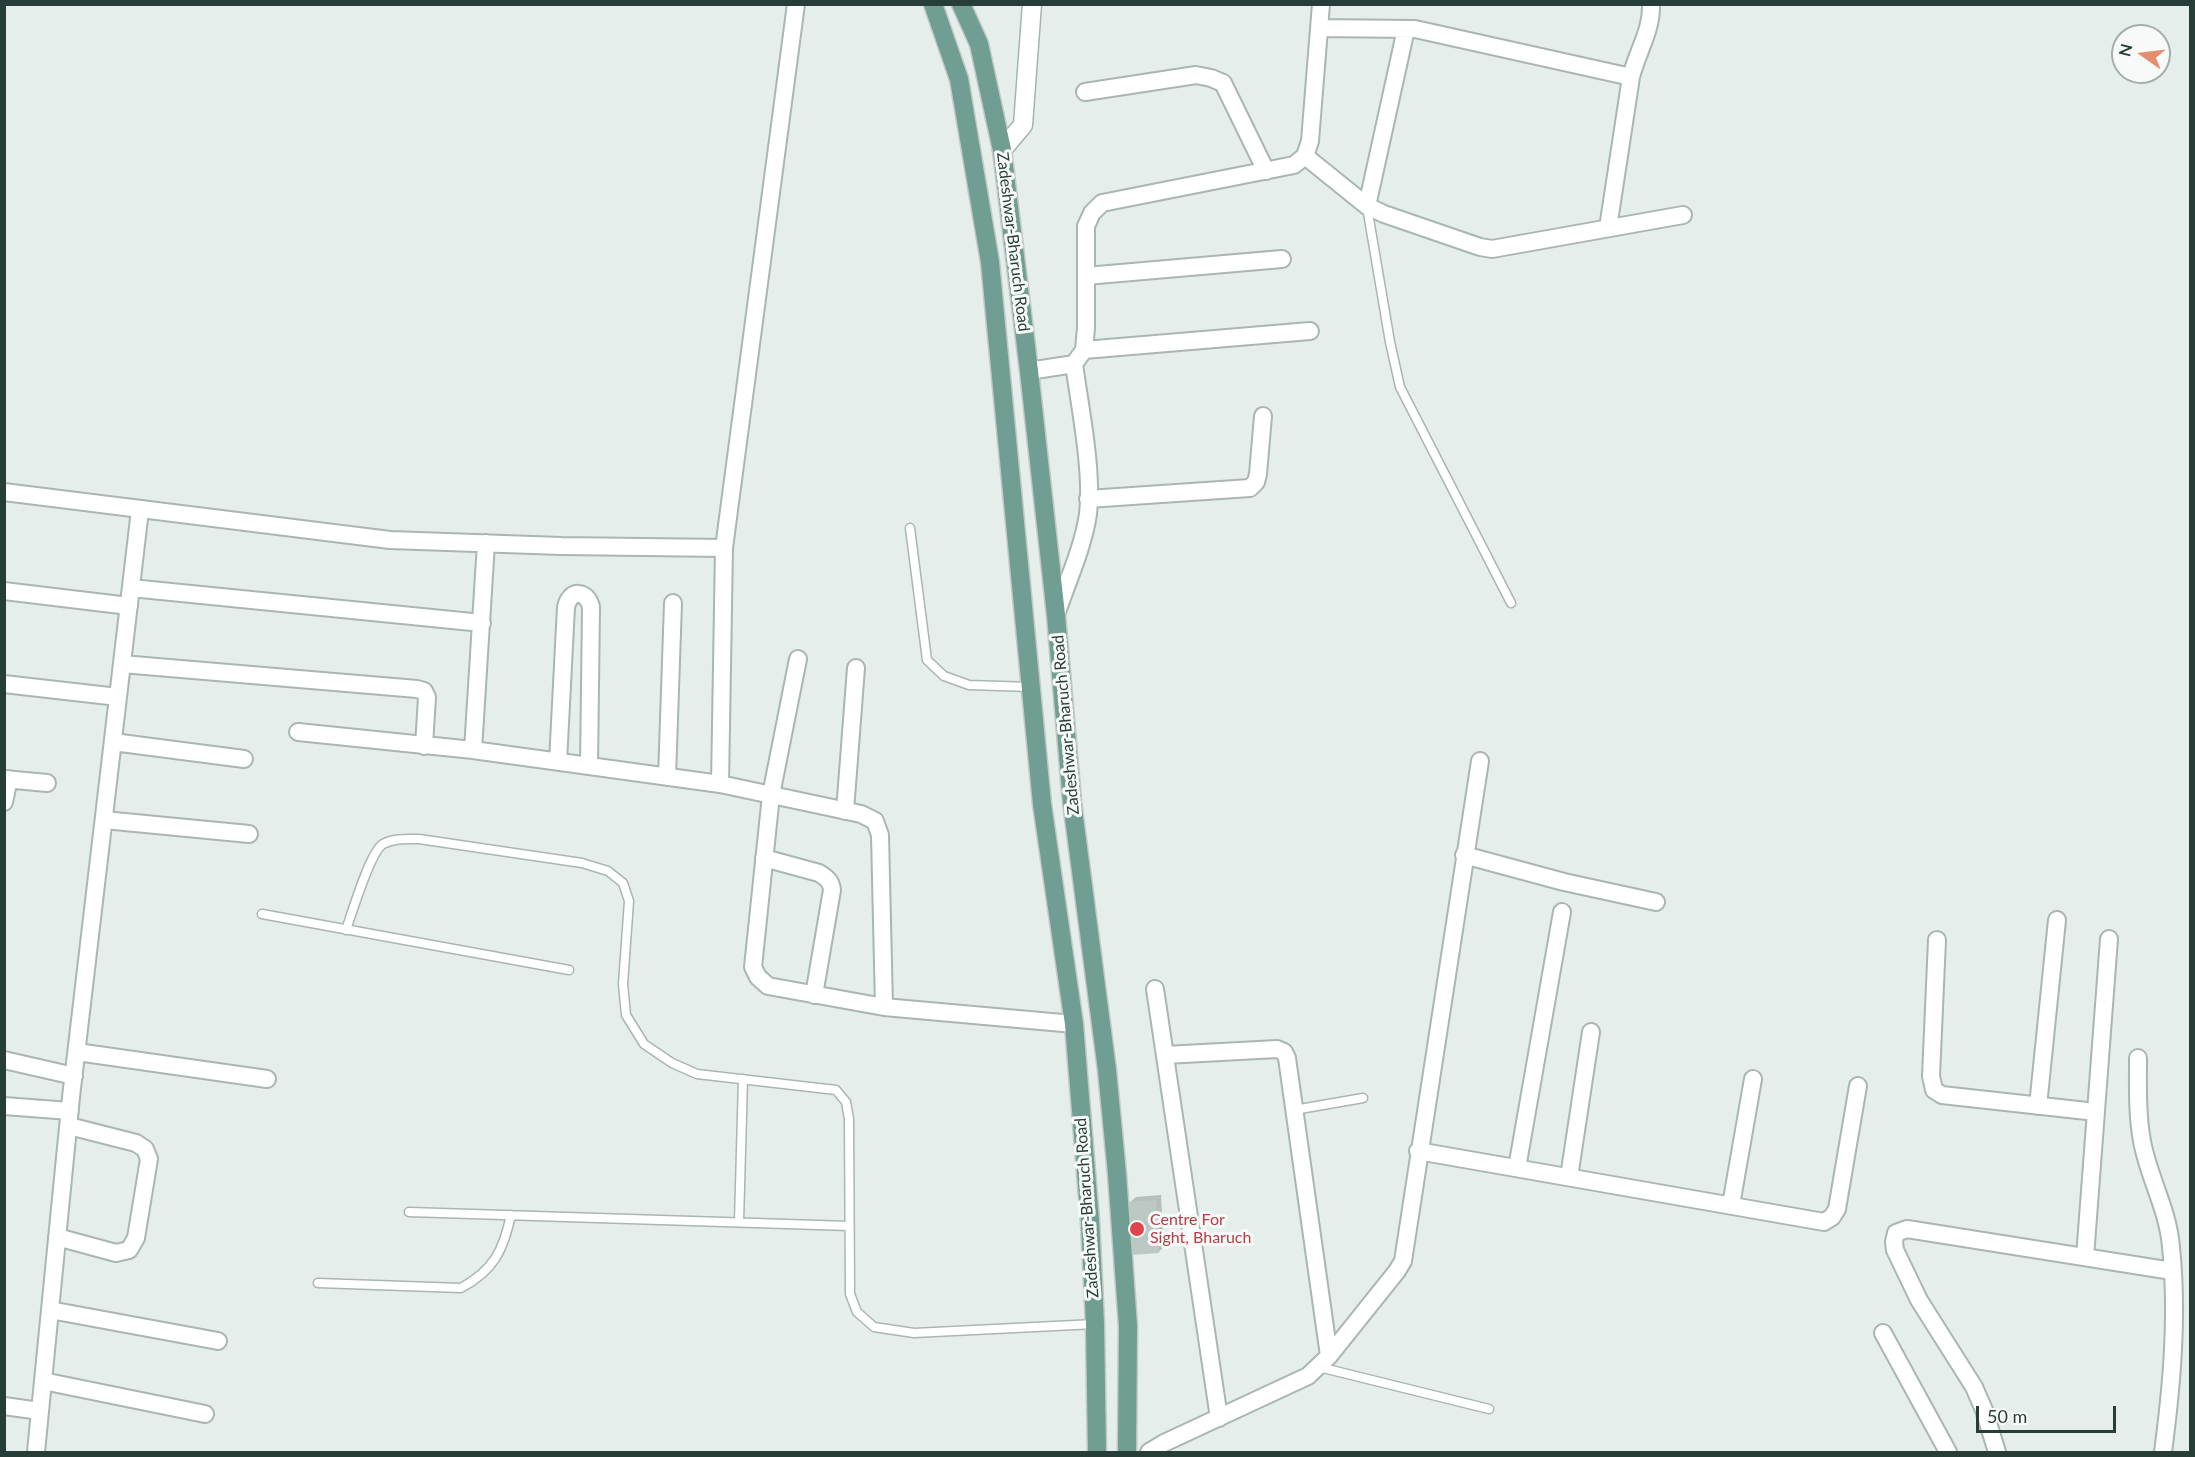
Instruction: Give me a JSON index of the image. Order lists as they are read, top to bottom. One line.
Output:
{"streets":{"main road":["Zadeshwar-Bharuch Road"]},"places":["Centre For Sight, Bharuch"],"scale_bar":"50 m","north":"left"}
